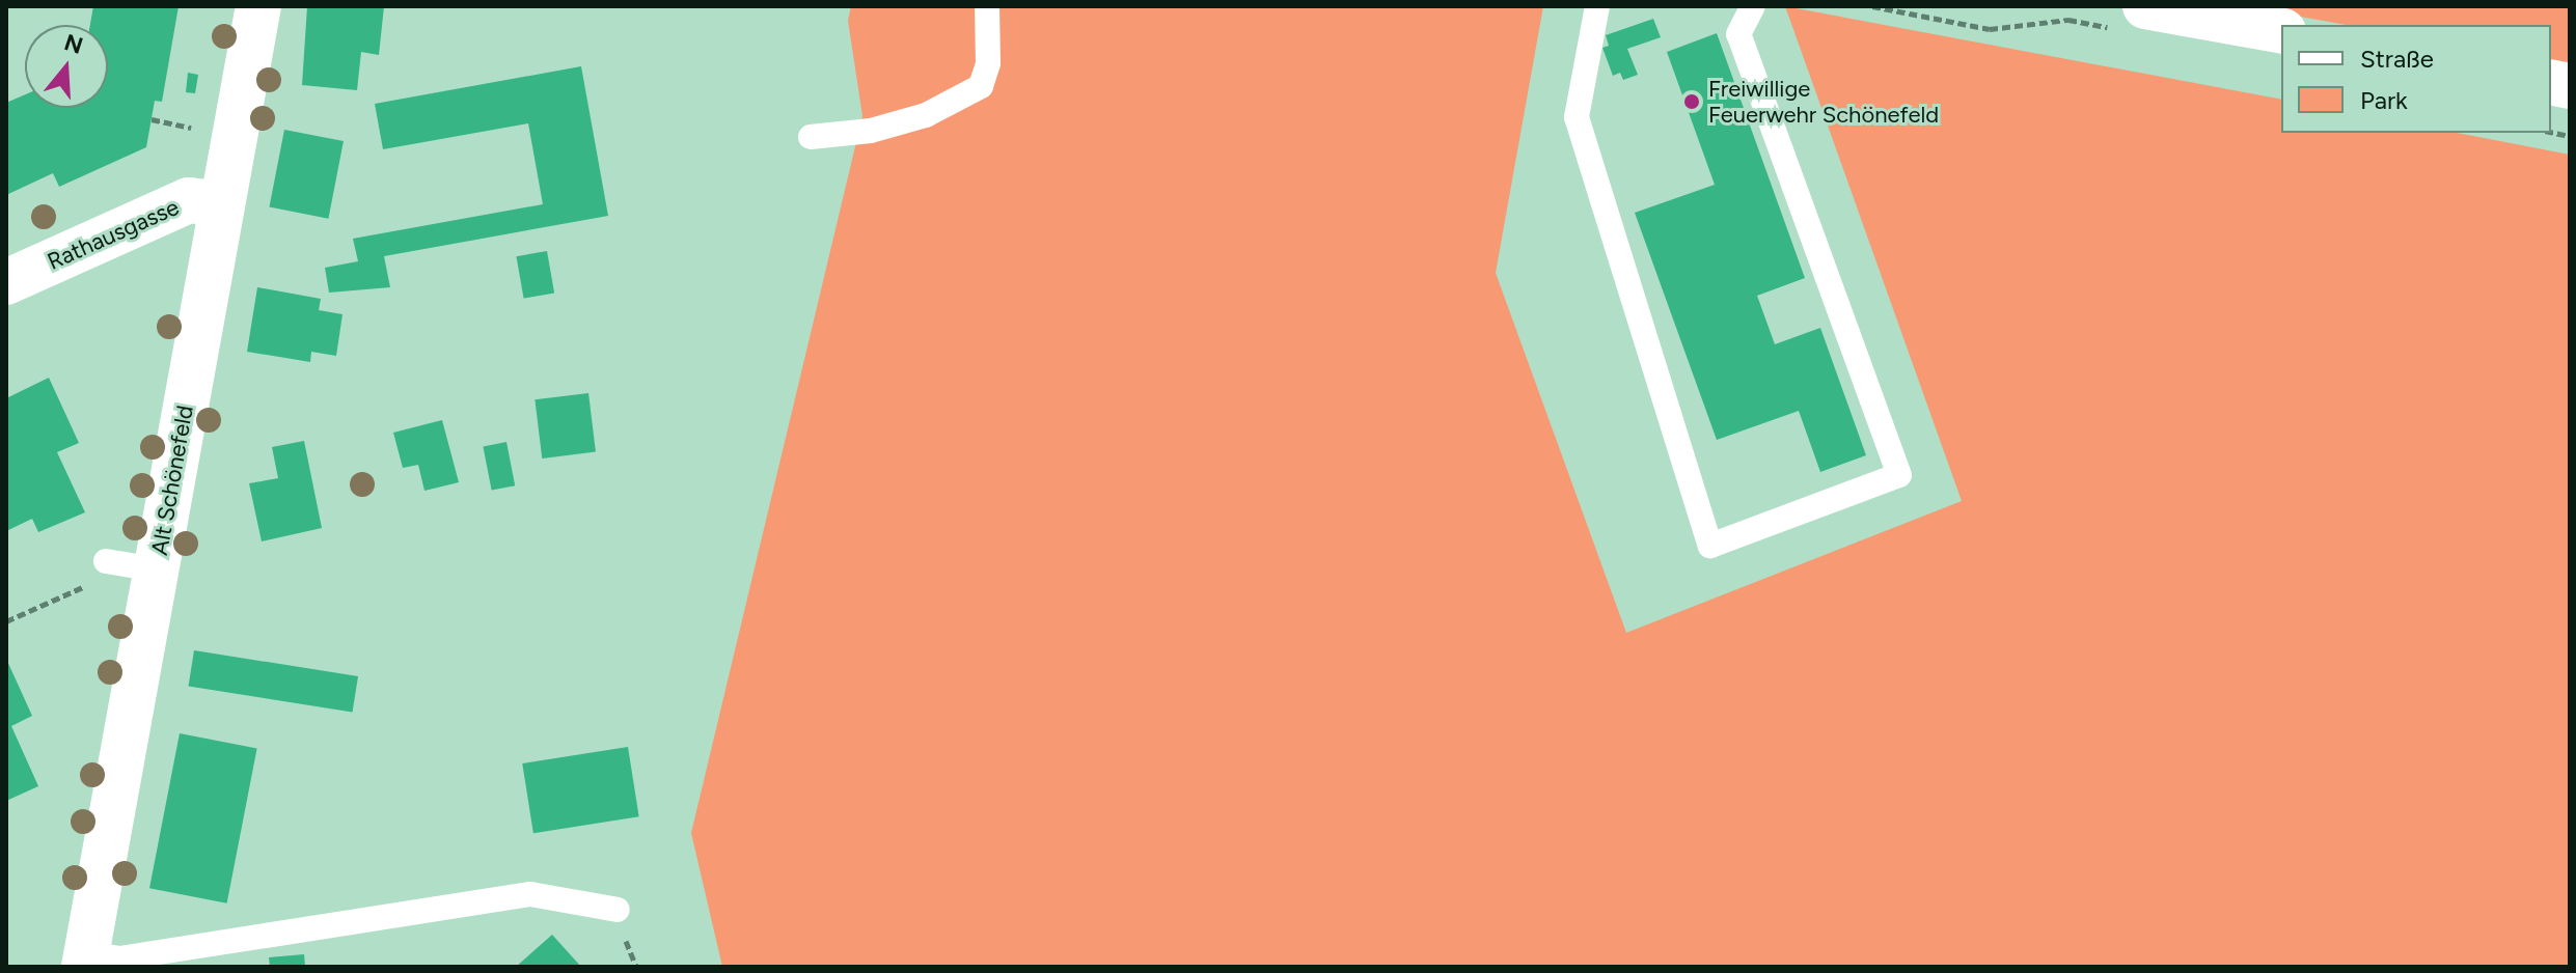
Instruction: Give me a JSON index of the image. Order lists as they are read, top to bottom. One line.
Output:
{"streets":{"street":["Rathausgasse","Alt Schönefeld"]},"crossings":[["Rathausgasse","Alt Schönefeld"]],"places":["Freiwillige Feuerwehr Schönefeld"],"legend":["Straße","Park"],"north":"top"}
